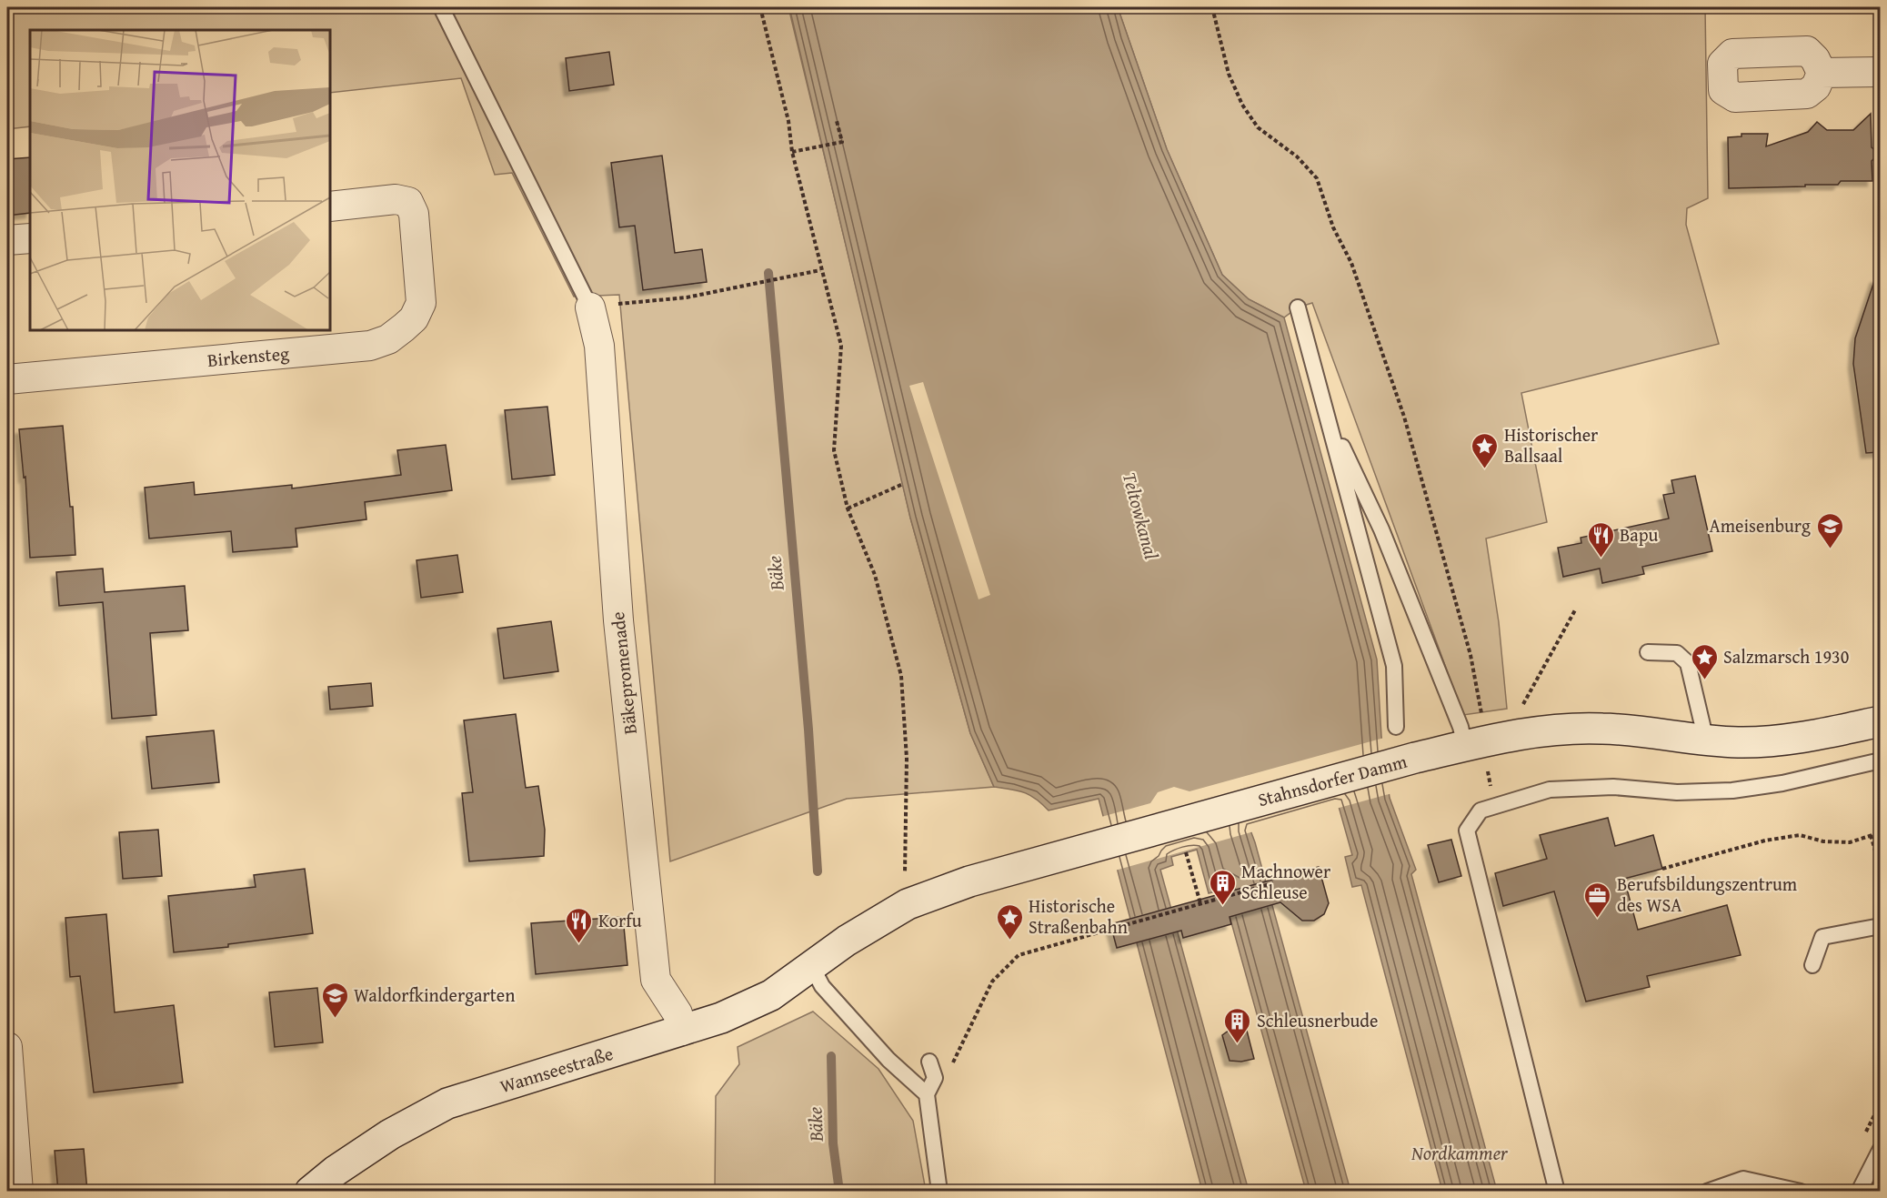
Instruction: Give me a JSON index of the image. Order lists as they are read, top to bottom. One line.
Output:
{"streets":{"street":["Birkensteg","Bäkepromenade","Stahnsdorfer Damm","Wannseestraße"]},"crossings":[["Bäkepromenade","Wannseestraße"],["Stahnsdorfer Damm","Wannseestraße"]],"water":["Teltowkanal","Bäke","Nordkammer"],"places":{"place":["Historischer Ballsaal","Salzmarsch 1930","Historische Straßenbahn"],"school or university":["Ameisenburg","Waldorfkindergarten"],"restaurant":["Bapu","Korfu"],"building":["Machnower Schleuse","Schleusnerbude"],"office":["Berufsbildungszentrum des WSA"]}}
